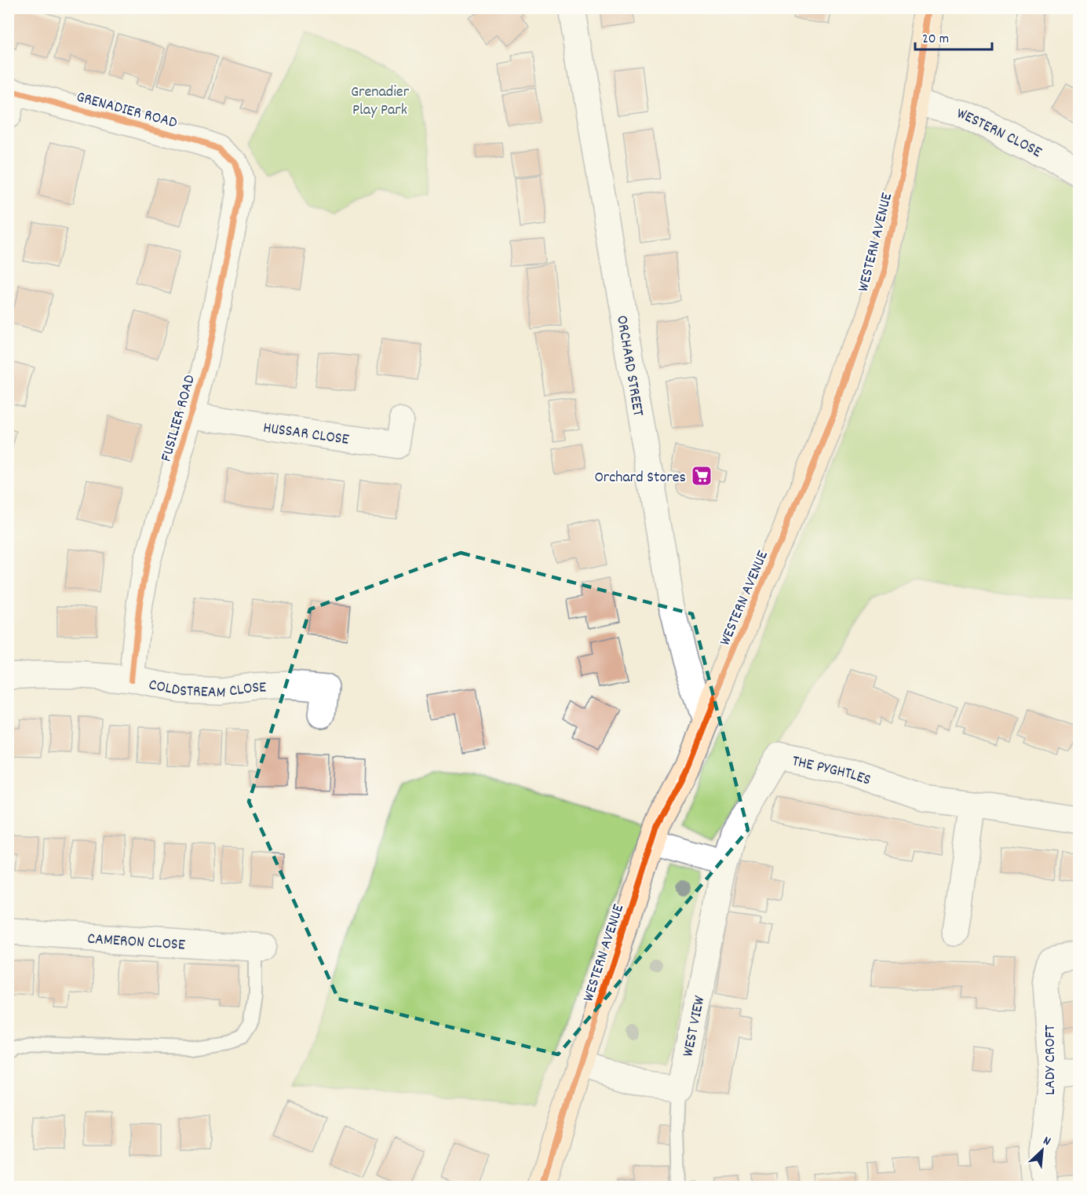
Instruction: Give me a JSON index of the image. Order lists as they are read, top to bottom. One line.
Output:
{"streets":{"street":["GRENADIER ROAD","WESTERN CLOSE","WESTERN AVENUE","ORCHARD STREET","FUSILIER ROAD","HUSSAR CLOSE","COLDSTREAM CLOSE","THE PYGHTLES","CAMERON CLOSE","WEST VIEW","LADY CROFT"]},"crossings":[["GRENADIER ROAD","FUSILIER ROAD"],["WESTERN CLOSE","WESTERN AVENUE"],["WESTERN AVENUE","ORCHARD STREET"],["FUSILIER ROAD","HUSSAR CLOSE"],["FUSILIER ROAD","COLDSTREAM CLOSE"],["THE PYGHTLES","WEST VIEW"]],"parks":["Grenadier Play Park"],"places":{"supermarket":["Orchard Stores"]},"scale_bar":"20 m","north":"top right"}
